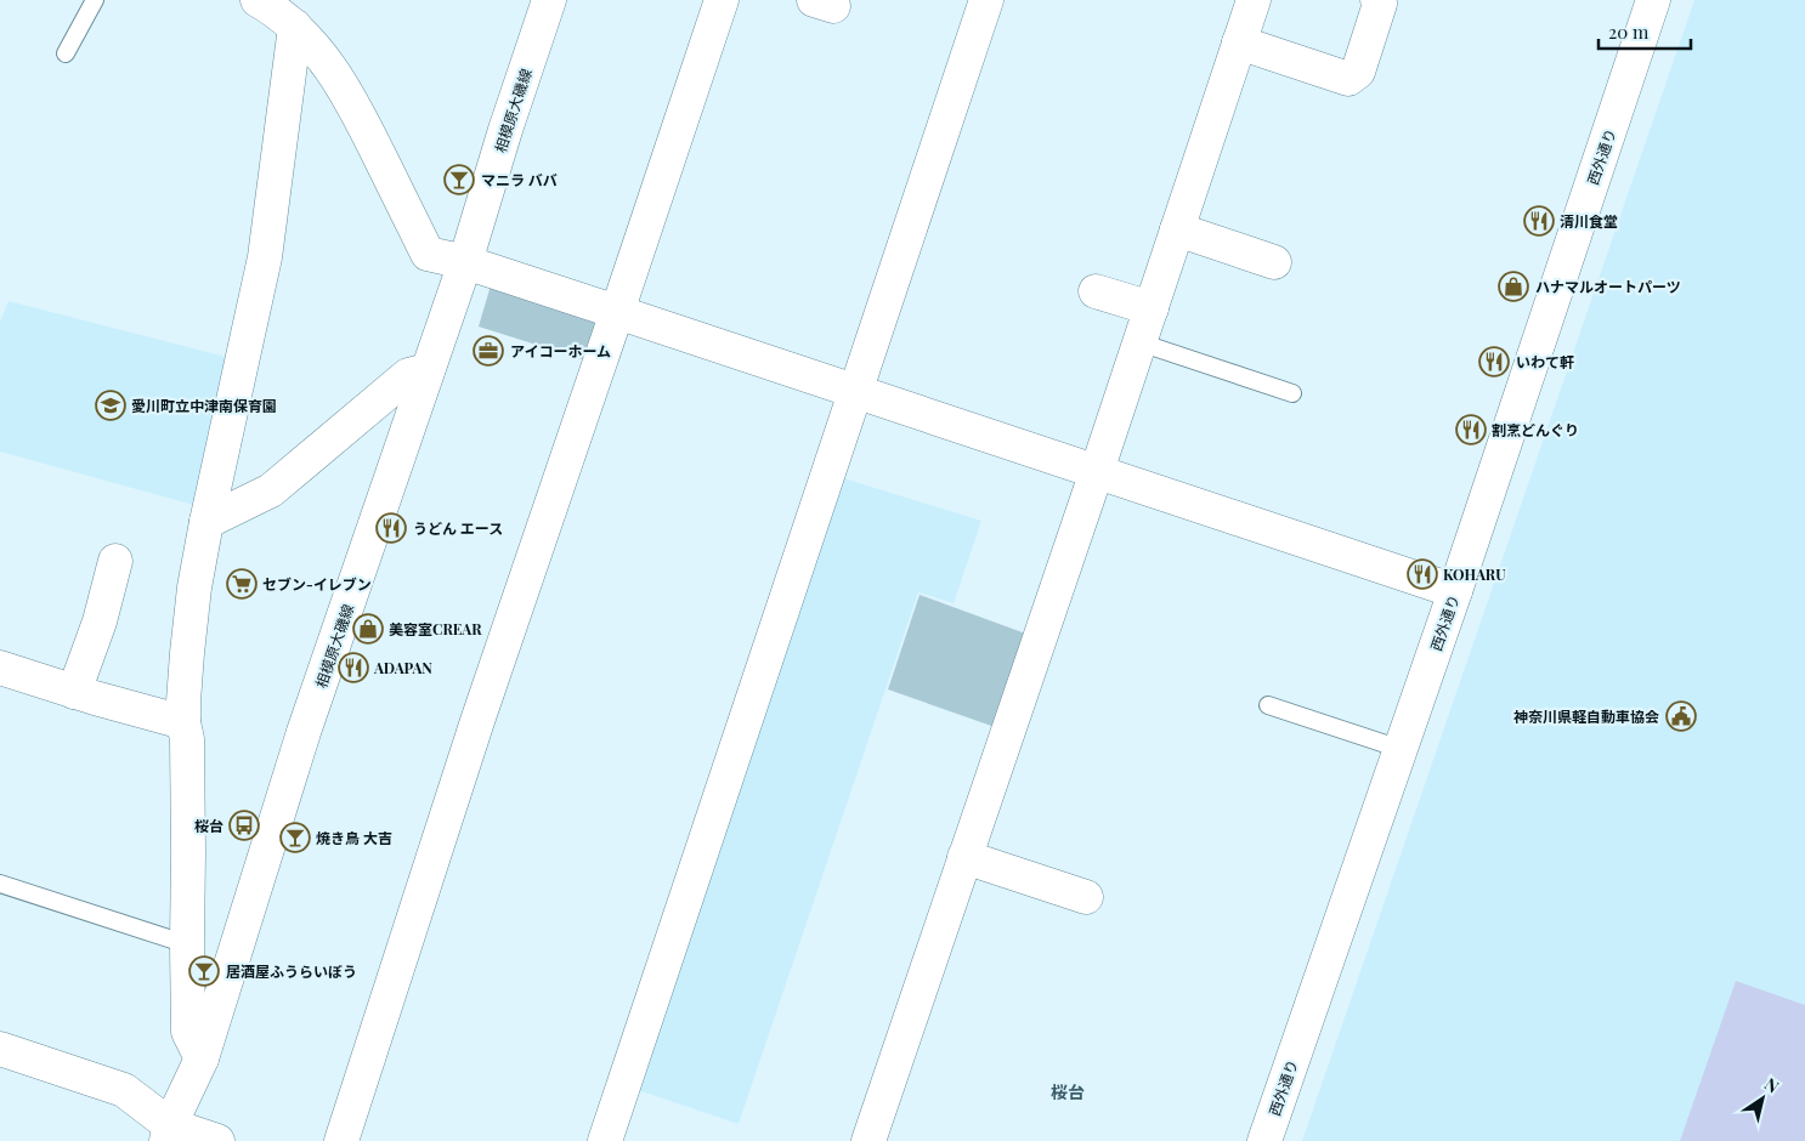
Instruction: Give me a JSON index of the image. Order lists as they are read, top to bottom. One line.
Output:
{"streets":{"street":["相模原大磯線","西外通り"]},"districts":["桜台"],"places":{"bar":["マニラ ババ","焼き鳥 大吉","居酒屋ふうらいぼう"],"restaurant":["清川食堂","いわて軒","割烹どんぐり","うどん エース","KOHARU","ADAPAN"],"shop":["ハナマルオートパーツ","美容室CREAR"],"office":["アイコーホーム"],"school or university":["愛川町立中津南保育園"],"supermarket":["セブン-イレブン"],"public building":["神奈川県軽自動車協会"],"bus stop":["桜台"]},"scale_bar":"20 m","north":"top right"}
